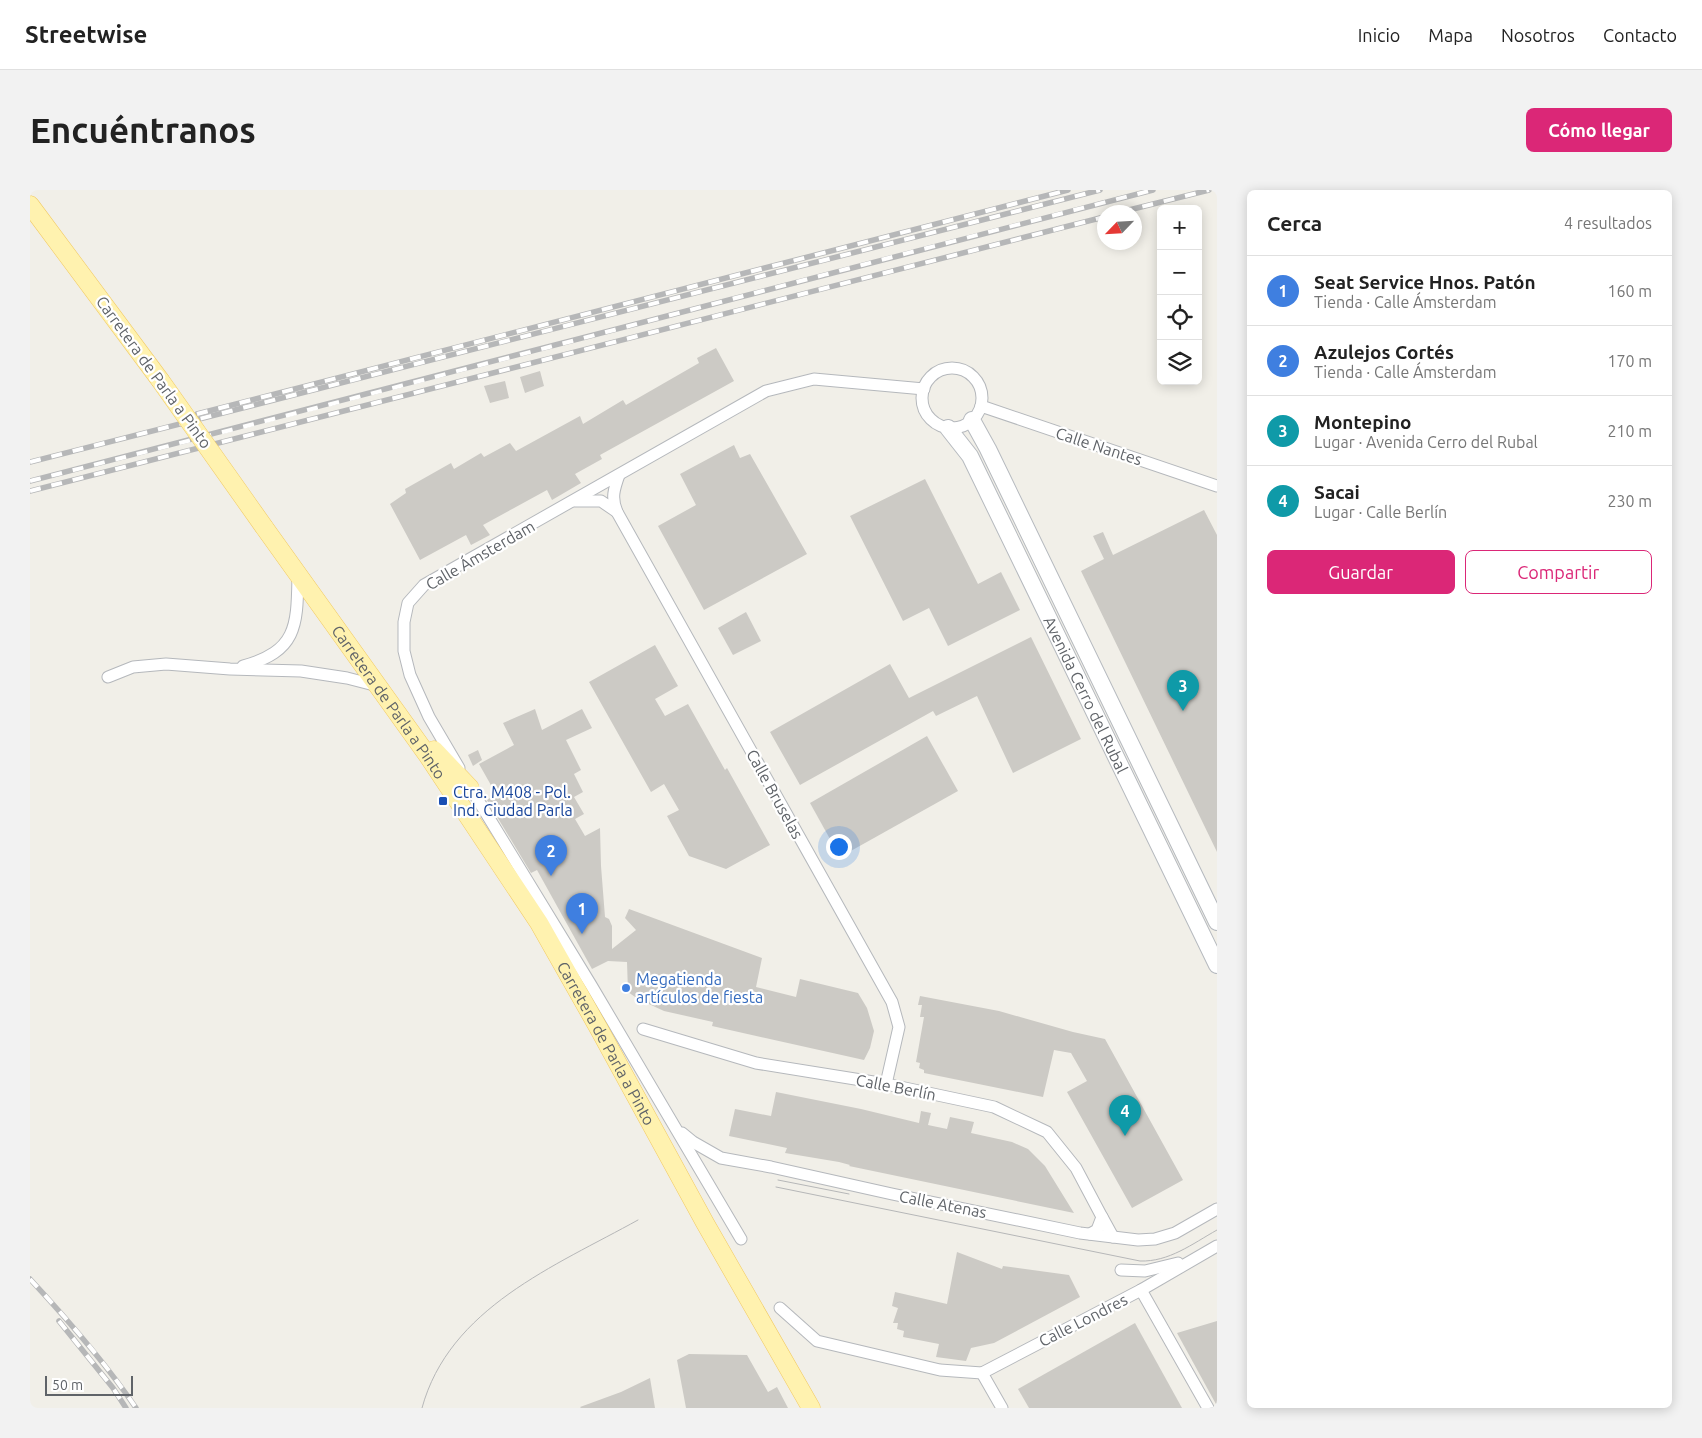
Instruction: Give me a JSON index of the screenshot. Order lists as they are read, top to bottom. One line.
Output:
{"streets":{"main road":["Carretera de Parla a Pinto"],"street":["Calle Nantes","Calle Ámsterdam","Avenida Cerro del Rubal","Calle Bruselas","Calle Berlín","Calle Atenas","Calle Londres"]},"crossings":[["Calle Nantes","Calle Ámsterdam"],["Calle Nantes","Avenida Cerro del Rubal"],["Calle Ámsterdam","Avenida Cerro del Rubal"],["Calle Ámsterdam","Calle Atenas"],["Calle Bruselas","Calle Berlín"],["Calle Berlín","Calle Atenas"]],"places":{"transit":["Ctra. M408 - Pol. Ind. Ciudad Parla"],"other":["Megatienda artículos de fiesta"]},"scale_bar":"50 m","north":"bottom left","page":{"header":"Streetwise","nav":["Inicio","Mapa","Nosotros","Contacto"],"buttons":["Cómo llegar",["Guardar","Compartir"]],"title":"Encuéntranos","heading":["Cerca","4 resultados"],"map_buttons":["+","−"],"list":[{"mark":"1","name":"Seat Service Hnos. Patón","note":"Tienda · Calle Ámsterdam","value":"160 m"},{"mark":"2","name":"Azulejos Cortés","note":"Tienda · Calle Ámsterdam","value":"170 m"},{"mark":"3","name":"Montepino","note":"Lugar · Avenida Cerro del Rubal","value":"210 m"},{"mark":"4","name":"Sacai","note":"Lugar · Calle Berlín","value":"230 m"}],"pins":["3","2","1","4"],"scale":"50 m"}}
